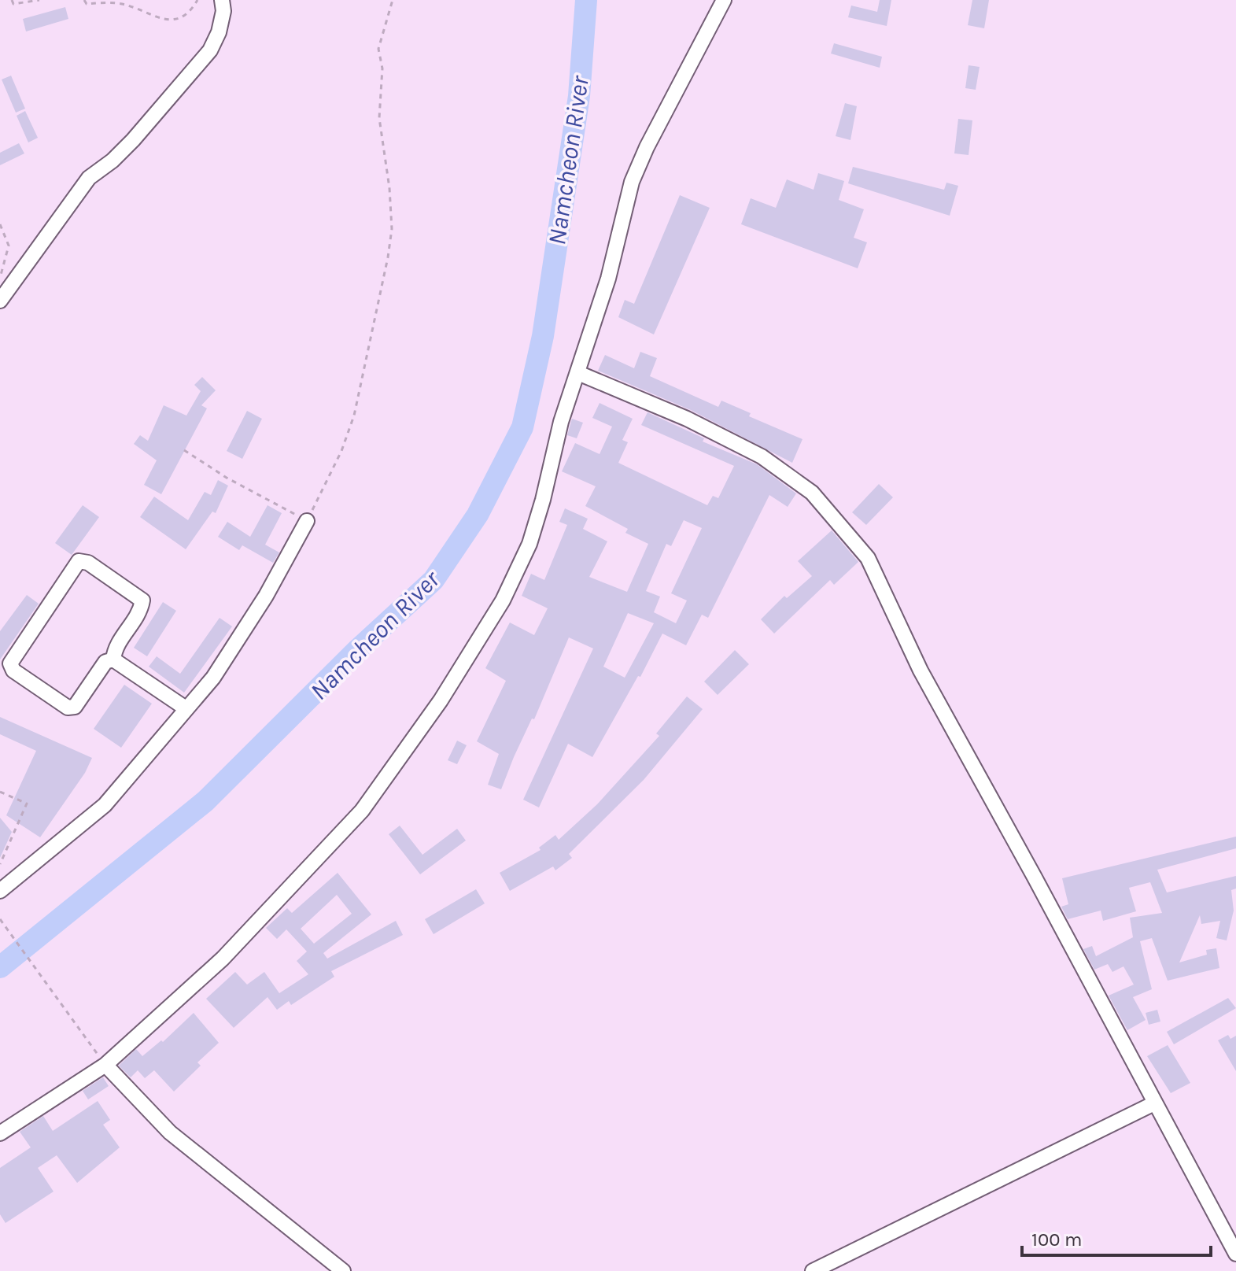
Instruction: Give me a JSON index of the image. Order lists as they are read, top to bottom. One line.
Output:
{"water":["Namcheon River"],"scale_bar":"100 m"}
